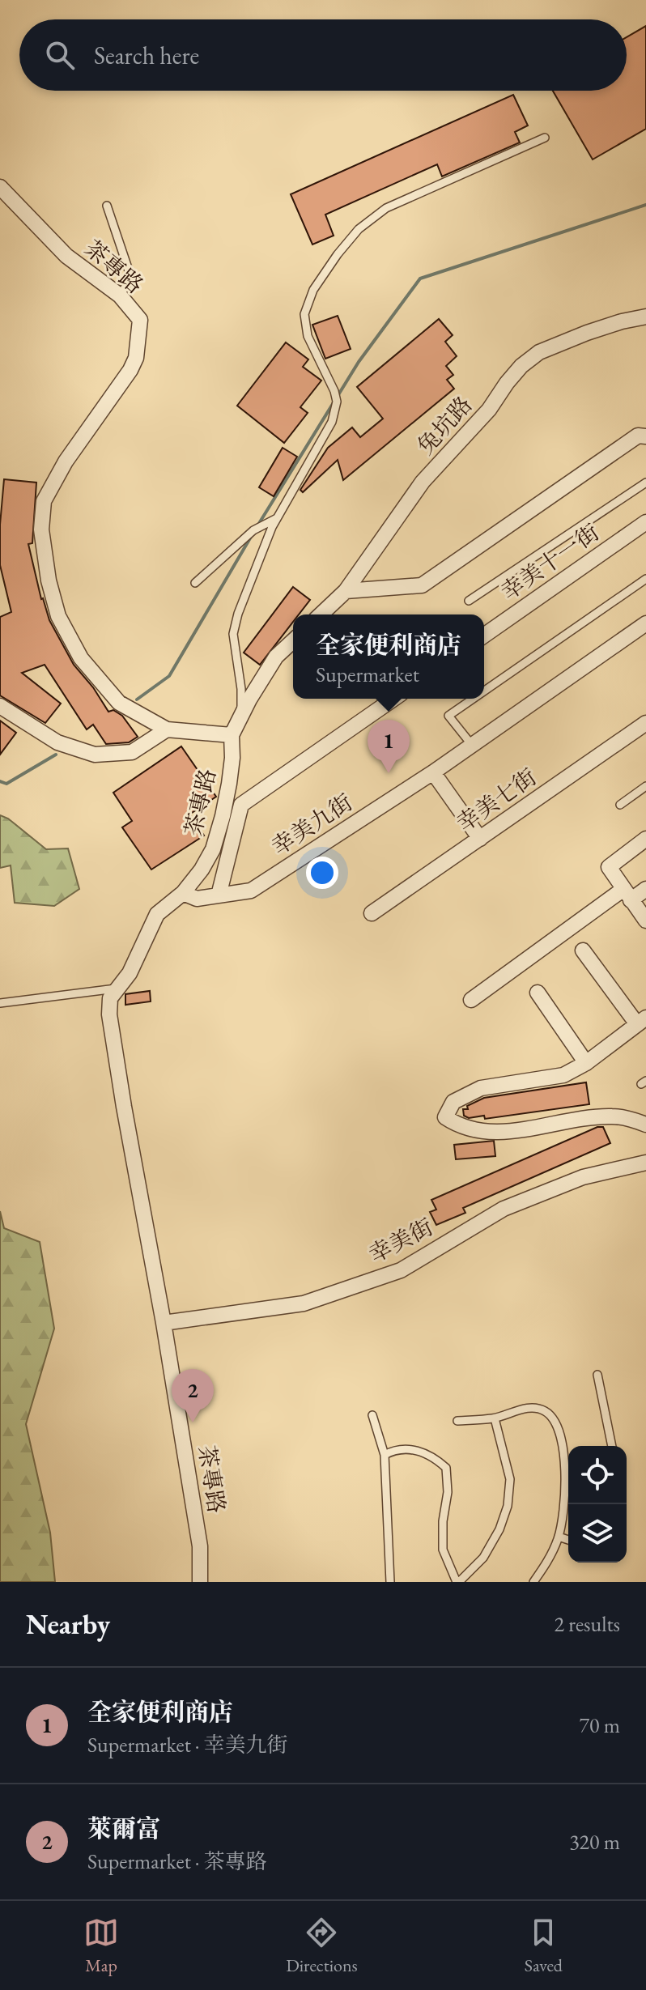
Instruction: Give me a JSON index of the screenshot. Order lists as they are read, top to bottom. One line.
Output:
{"streets":{"street":["茶專路","兔坑路","幸美十一街","幸美七街","幸美九街","幸美街"]},"crossings":[["茶專路","幸美九街"],["茶專路","幸美街"]],"page":{"search":"Search here","popup":["全家便利商店","Supermarket"],"pins":["1","2"],"heading":["Nearby","2 results"],"list":[{"mark":"1","name":"全家便利商店","note":"Supermarket · 幸美九街","value":"70 m"},{"mark":"2","name":"萊爾富","note":"Supermarket · 茶專路","value":"320 m"}],"nav":["Map","Directions","Saved"]}}
